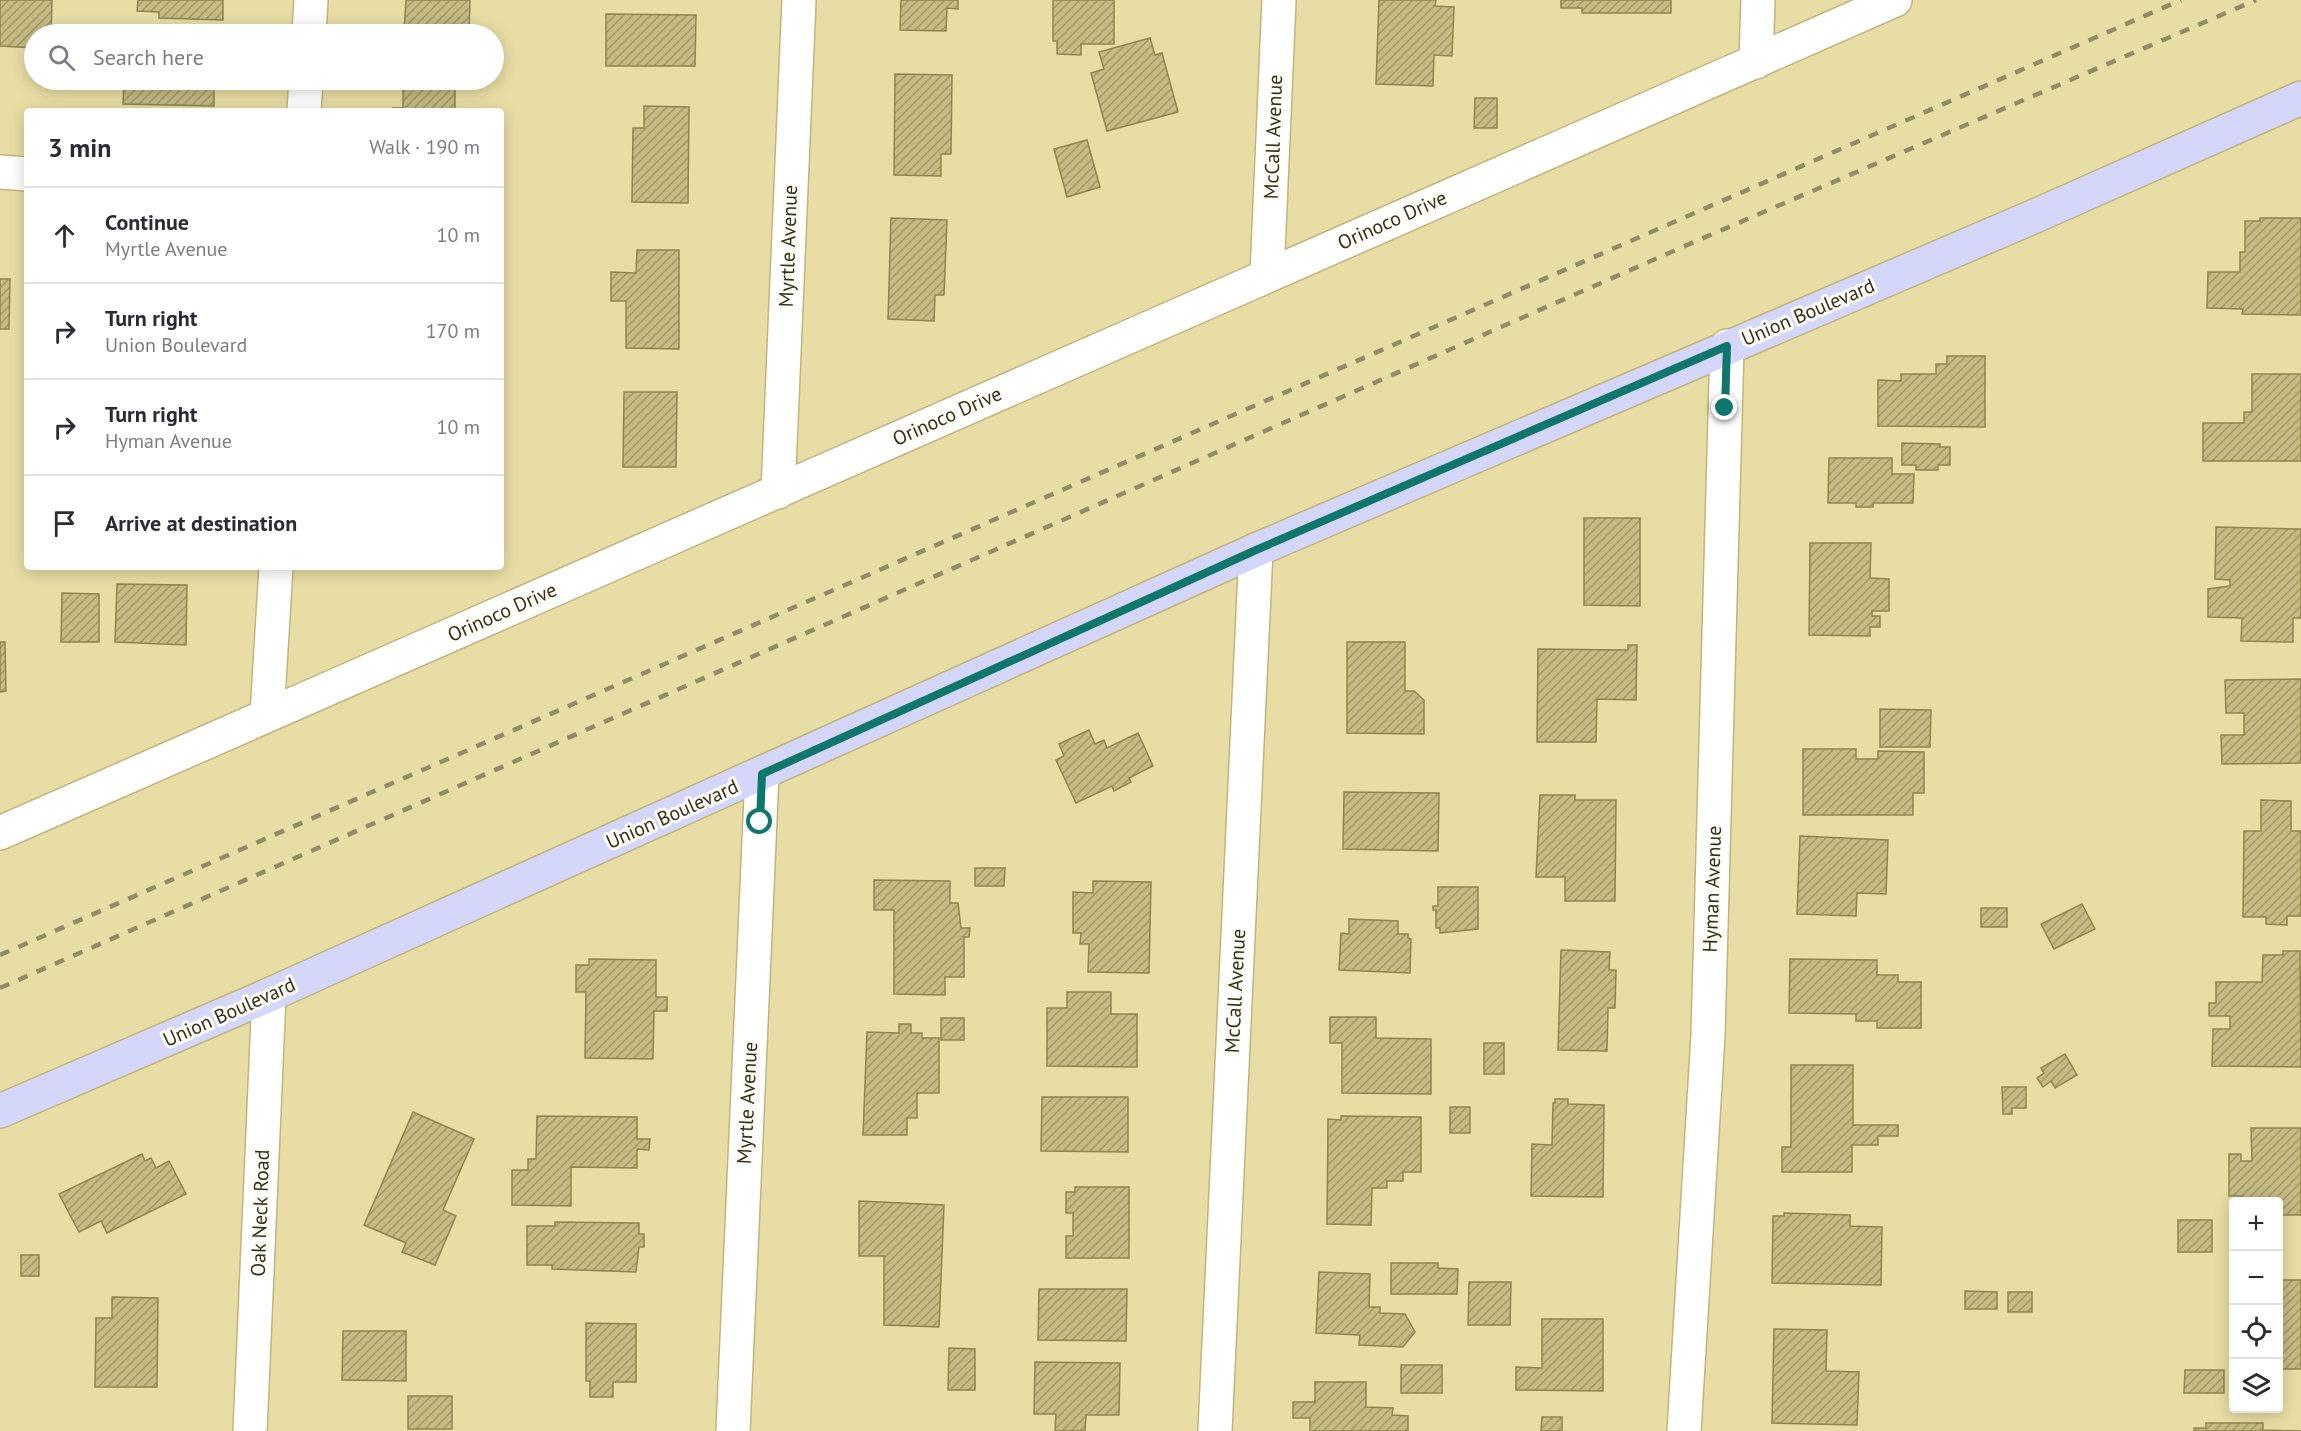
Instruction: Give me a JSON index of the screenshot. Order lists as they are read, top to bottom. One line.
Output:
{"streets":{"main road":["Union Boulevard"],"street":["McCall Avenue","Orinoco Drive","Myrtle Avenue","Hyman Avenue","Oak Neck Road"]},"crossings":[["McCall Avenue","Orinoco Drive"],["McCall Avenue","Union Boulevard"],["Orinoco Drive","Myrtle Avenue"],["Myrtle Avenue","Union Boulevard"],["Union Boulevard","Hyman Avenue"],["Union Boulevard","Oak Neck Road"]],"page":{"search":"Search here","heading":["3 min","Walk · 190 m"],"list":[["Continue","Myrtle Avenue","10 m"],["Turn right","Union Boulevard","170 m"],["Turn right","Hyman Avenue","10 m"],"Arrive at destination"],"map_buttons":["+","−"]}}
